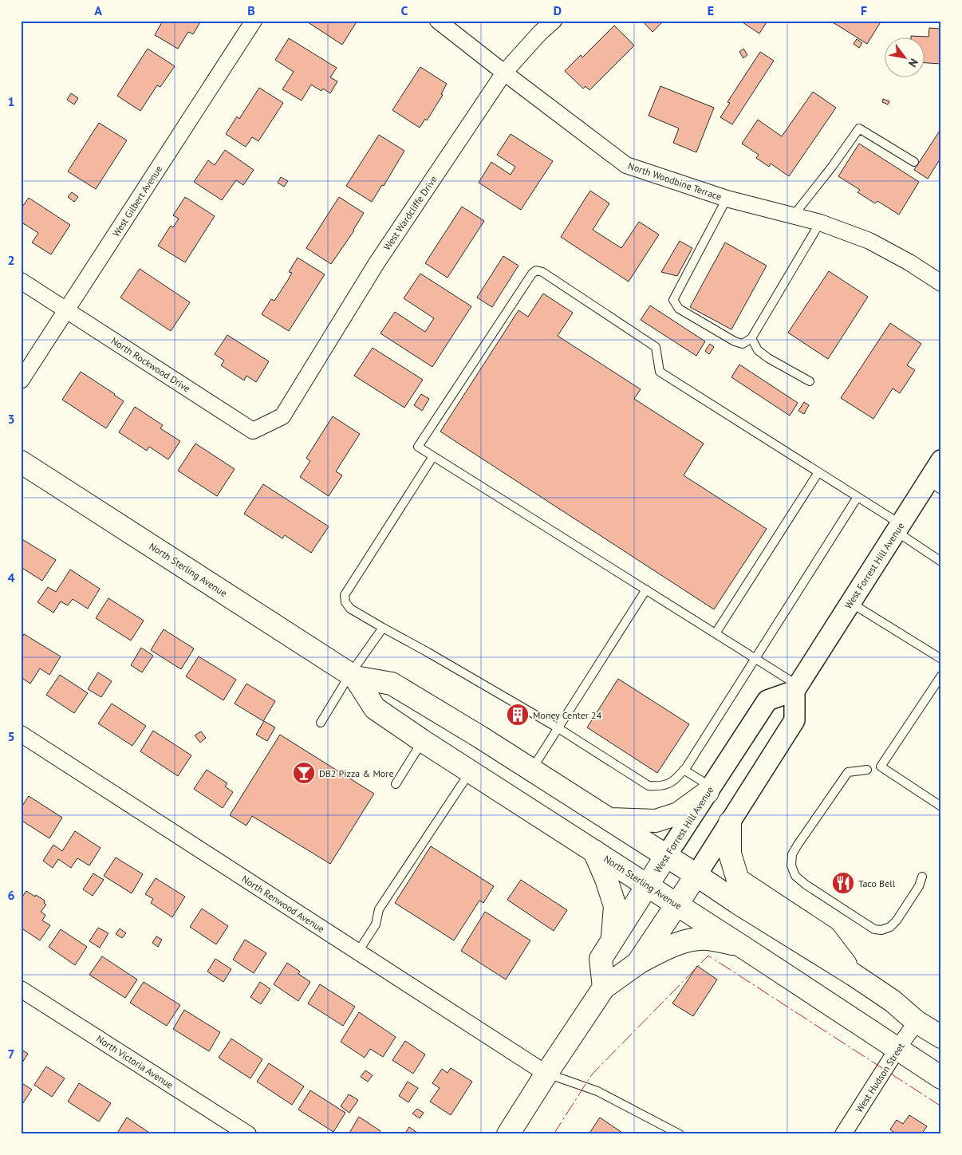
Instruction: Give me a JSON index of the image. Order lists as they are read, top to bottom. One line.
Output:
{"streets":{"main road":["West Forrest Hill Avenue","North Sterling Avenue"],"street":["North Woodbine Terrace","West Gilbert Avenue","West Wardcliffe Drive","North Rockwood Drive","North Renwood Avenue","North Victoria Avenue","West Hudson Street"]},"crossings":[["North Woodbine Terrace","West Wardcliffe Drive"],["West Gilbert Avenue","North Rockwood Drive"],["West Wardcliffe Drive","North Rockwood Drive"],["West Forrest Hill Avenue","North Sterling Avenue"],["North Sterling Avenue","West Hudson Street"]],"places":{"building":["Money Center 24"],"bar":["DB2 Pizza & More"],"restaurant":["Taco Bell"]},"north":"bottom right","grid":{"columns":["A","B","C","D","E","F"],"rows":["1","2","3","4","5","6","7"]}}
